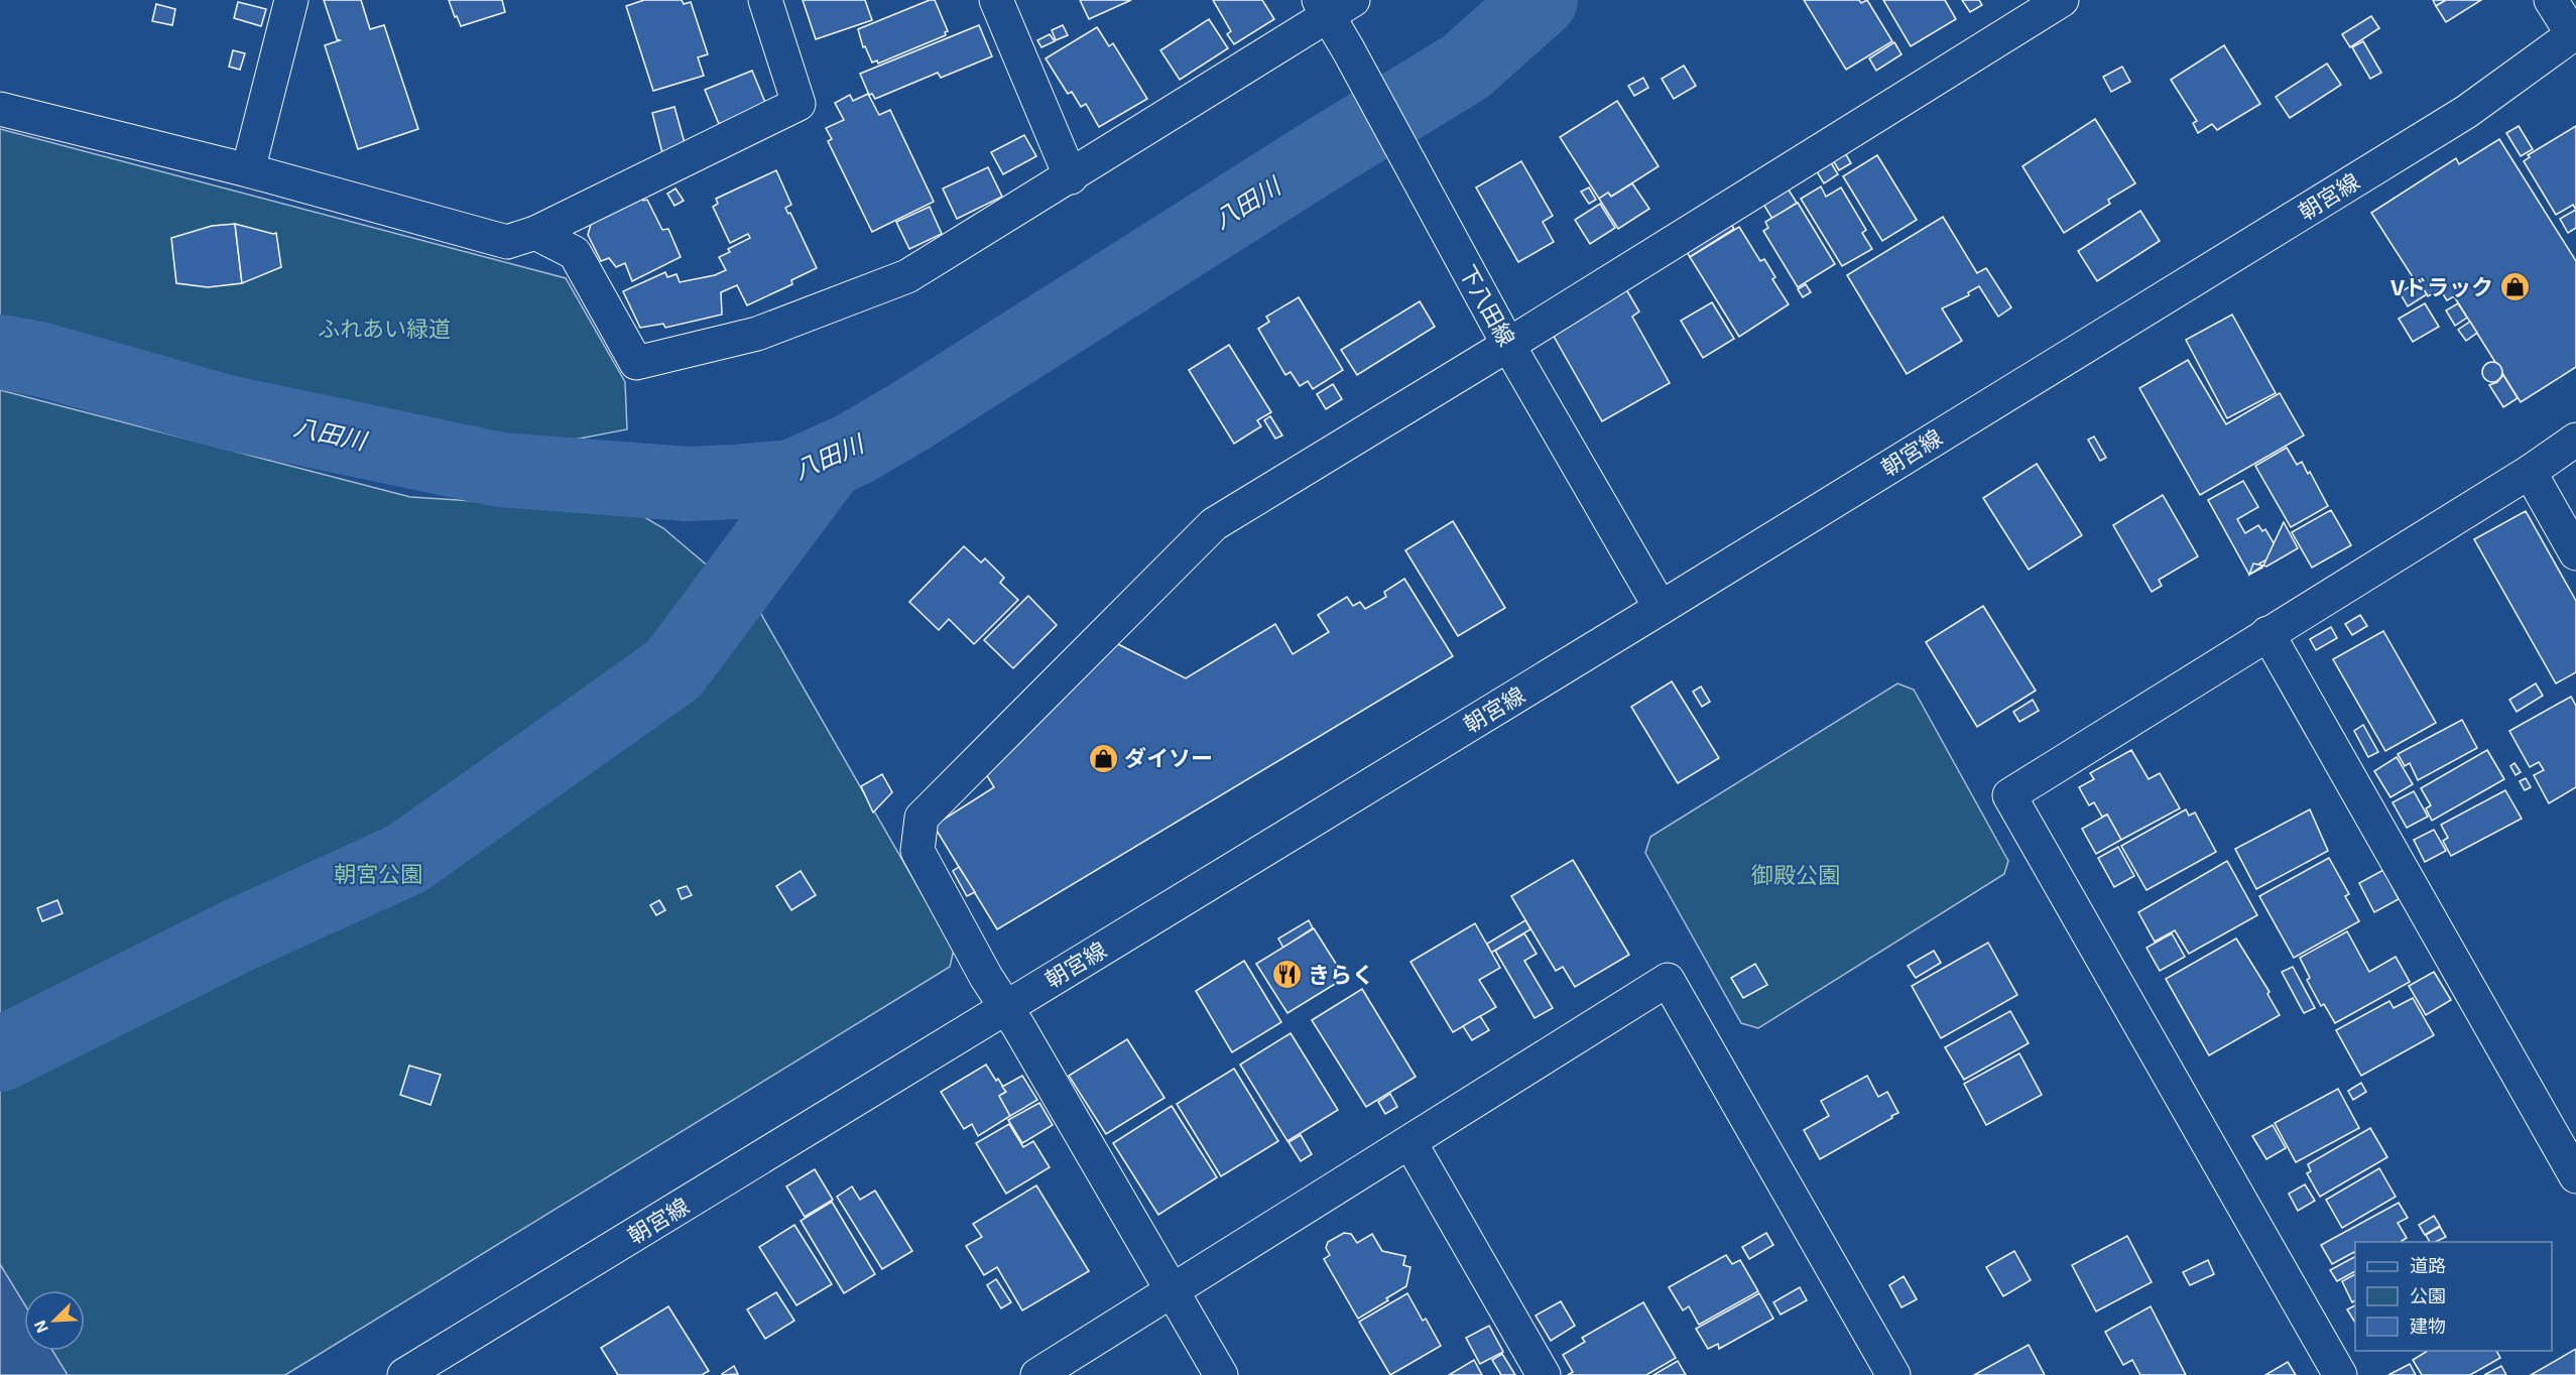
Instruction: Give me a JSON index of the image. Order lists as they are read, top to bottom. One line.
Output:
{"streets":{"street":["朝宮線","下八田線"]},"crossings":[["朝宮線","下八田線"]],"water":["八田川"],"parks":["ふれあい緑道","朝宮公園","御殿公園"],"places":{"shop":["Vドラック","ダイソー"],"restaurant":["きらく"]},"legend":["道路","公園","建物"],"north":"bottom left"}
